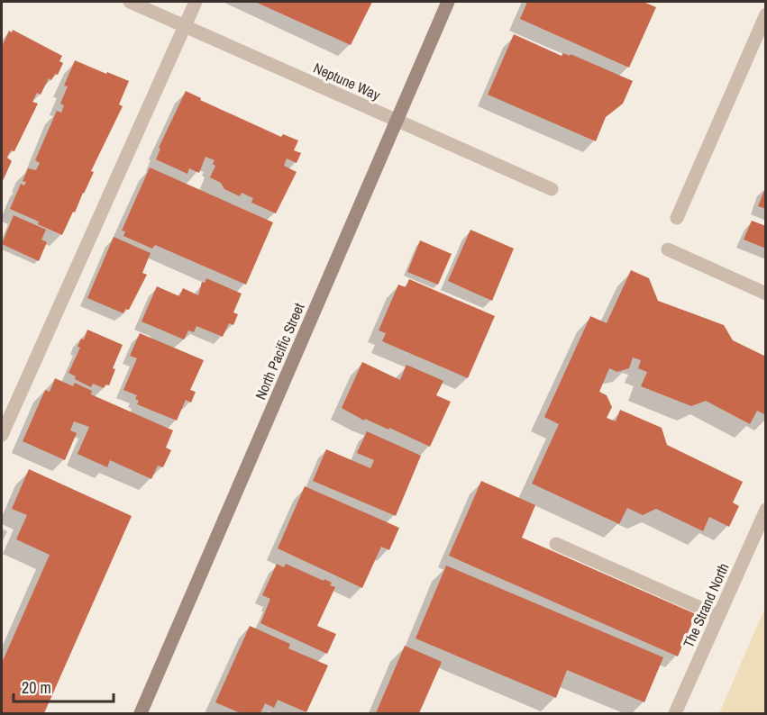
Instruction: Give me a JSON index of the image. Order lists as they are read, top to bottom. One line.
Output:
{"streets":{"main road":["North Pacific Street"],"street":["Neptune Way","The Strand North"]},"crossings":[["Neptune Way","North Pacific Street"]],"scale_bar":"20 m"}
